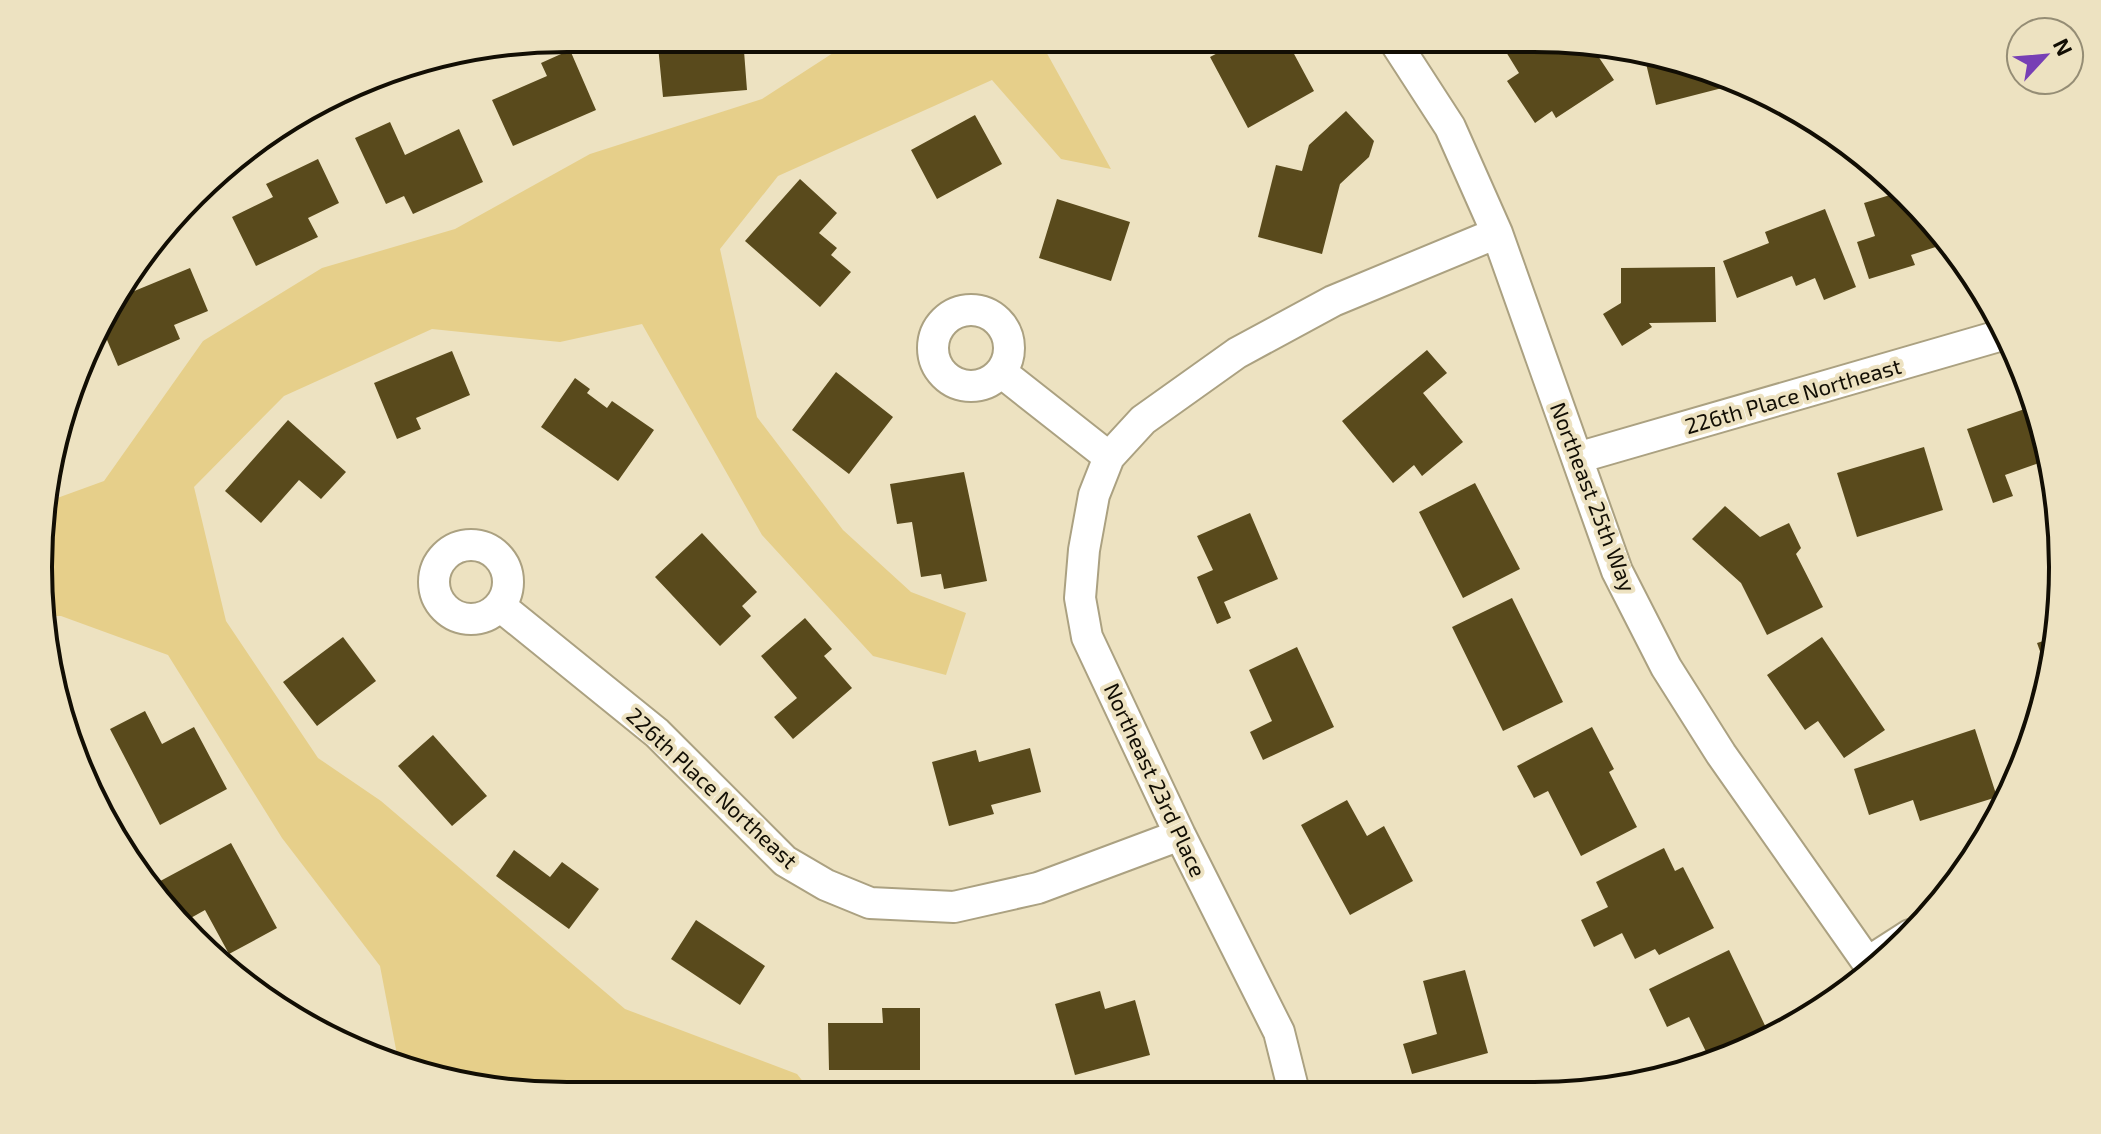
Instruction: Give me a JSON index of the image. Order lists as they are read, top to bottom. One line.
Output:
{"streets":{"street":["226th Place Northeast","Northeast 25th Way","Northeast 23rd Place"]},"crossings":[["226th Place Northeast","Northeast 25th Way"],["226th Place Northeast","Northeast 23rd Place"]],"north":"top right"}
